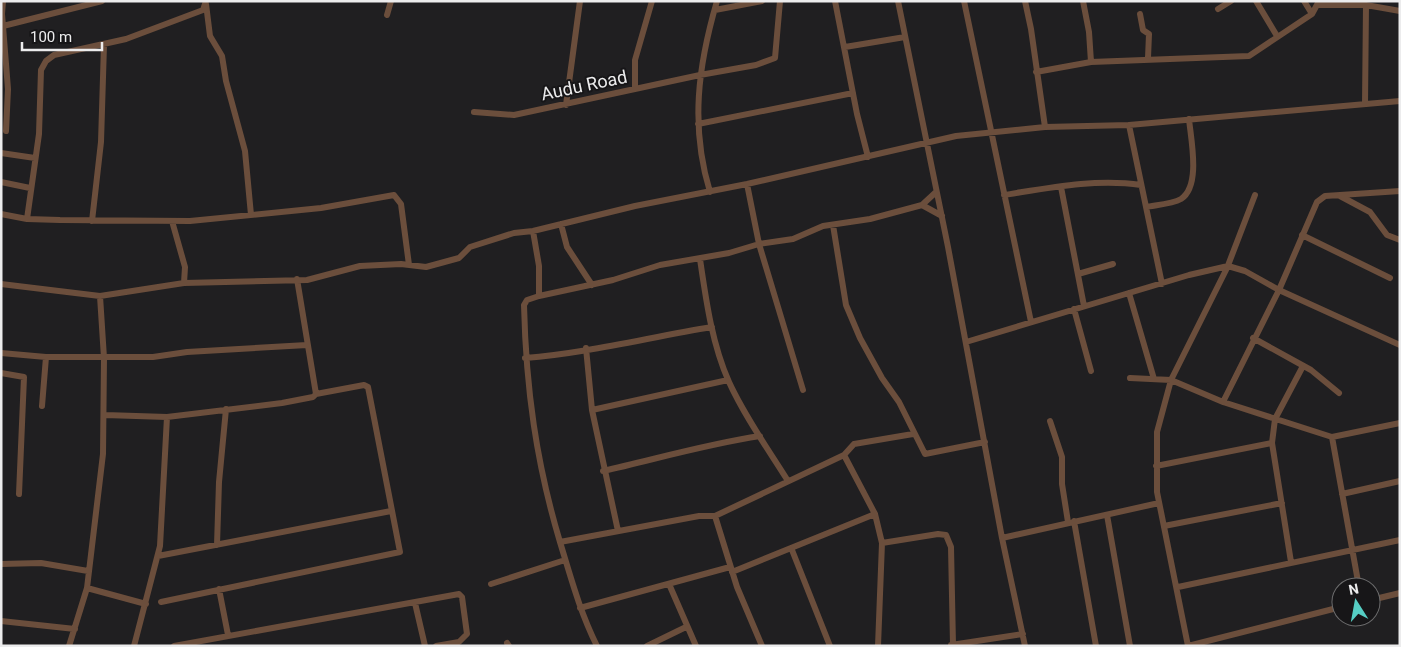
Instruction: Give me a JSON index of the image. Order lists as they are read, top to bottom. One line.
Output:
{"streets":{"street":["Audu Road"]},"scale_bar":"100 m","north":"top"}
